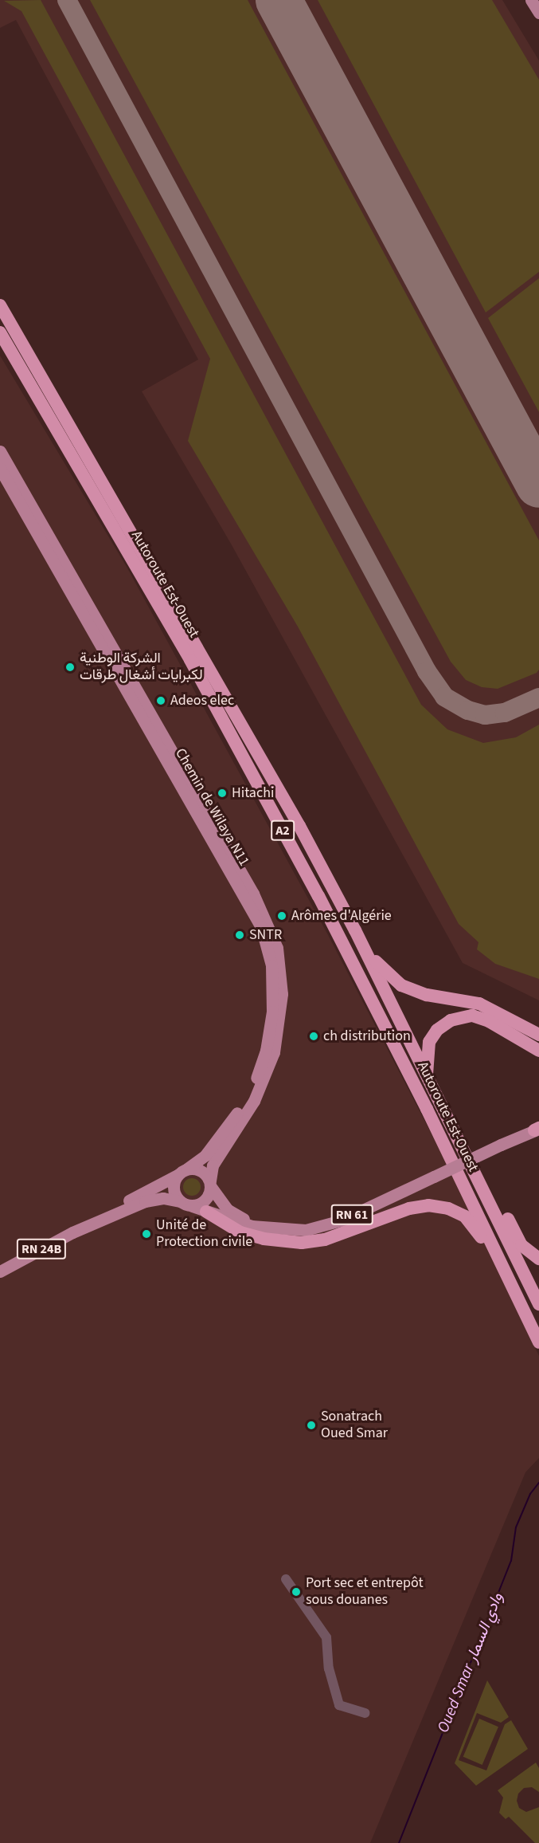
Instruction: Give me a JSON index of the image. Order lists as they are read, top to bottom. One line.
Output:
{"streets":{"highway":["Autoroute Est-Ouest","A2"],"main road":["Chemin de Wilaya N11","RN 61","RN 24B"]},"crossings":[["Chemin de Wilaya N11","RN 61"],["Chemin de Wilaya N11","RN 24B"],["RN 61","RN 24B"]],"water":["Oued Smar وادي السمار"],"places":["الشركة الوطنية لكبرايات أشغال طرقات","Adeos elec","Hitachi","Arômes d'Algérie","SNTR","ch distribution","Unité de Protection civile","Sonatrach Oued Smar","Port sec et entrepôt sous douanes"]}
